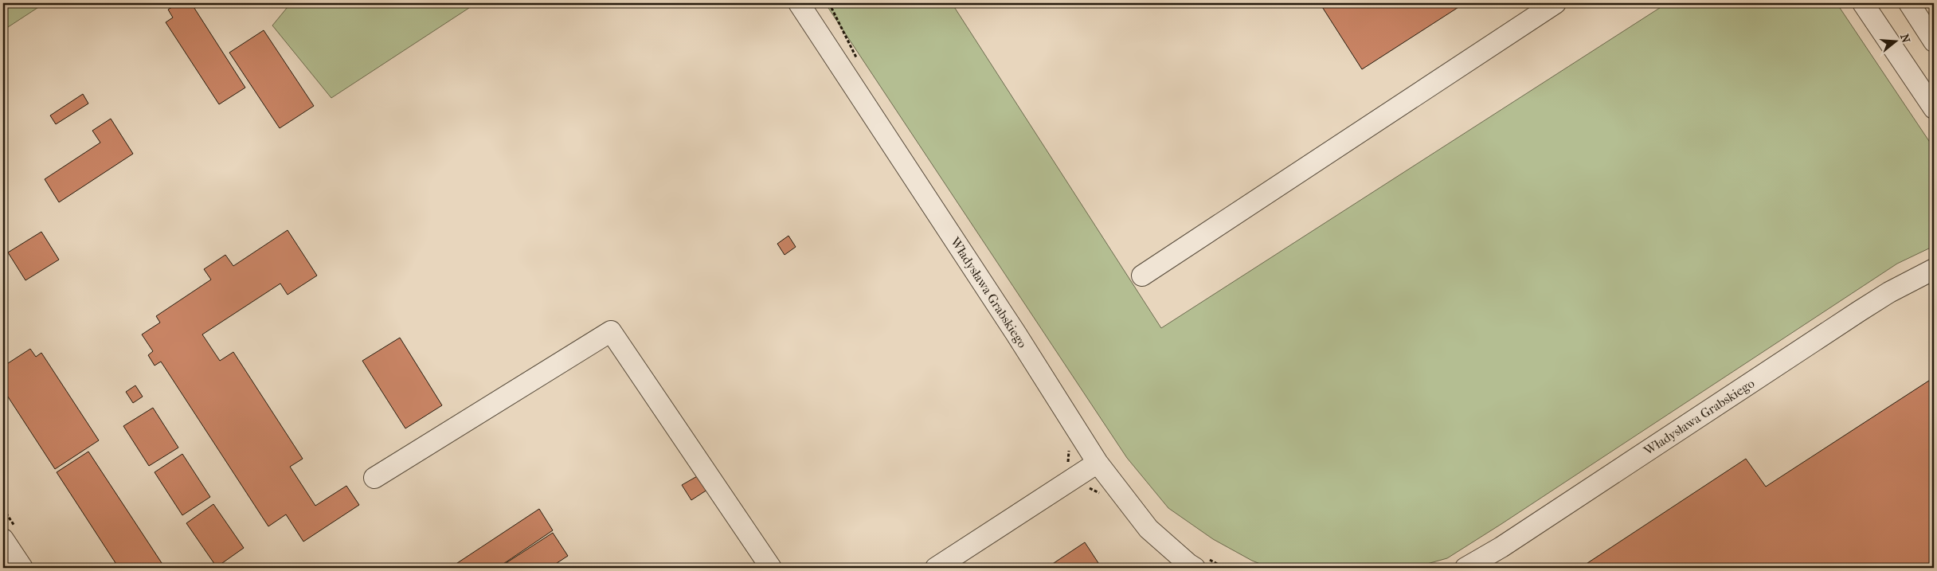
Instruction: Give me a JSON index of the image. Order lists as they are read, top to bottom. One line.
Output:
{"streets":{"street":["Władysława Grabskiego"]},"north":"right"}
